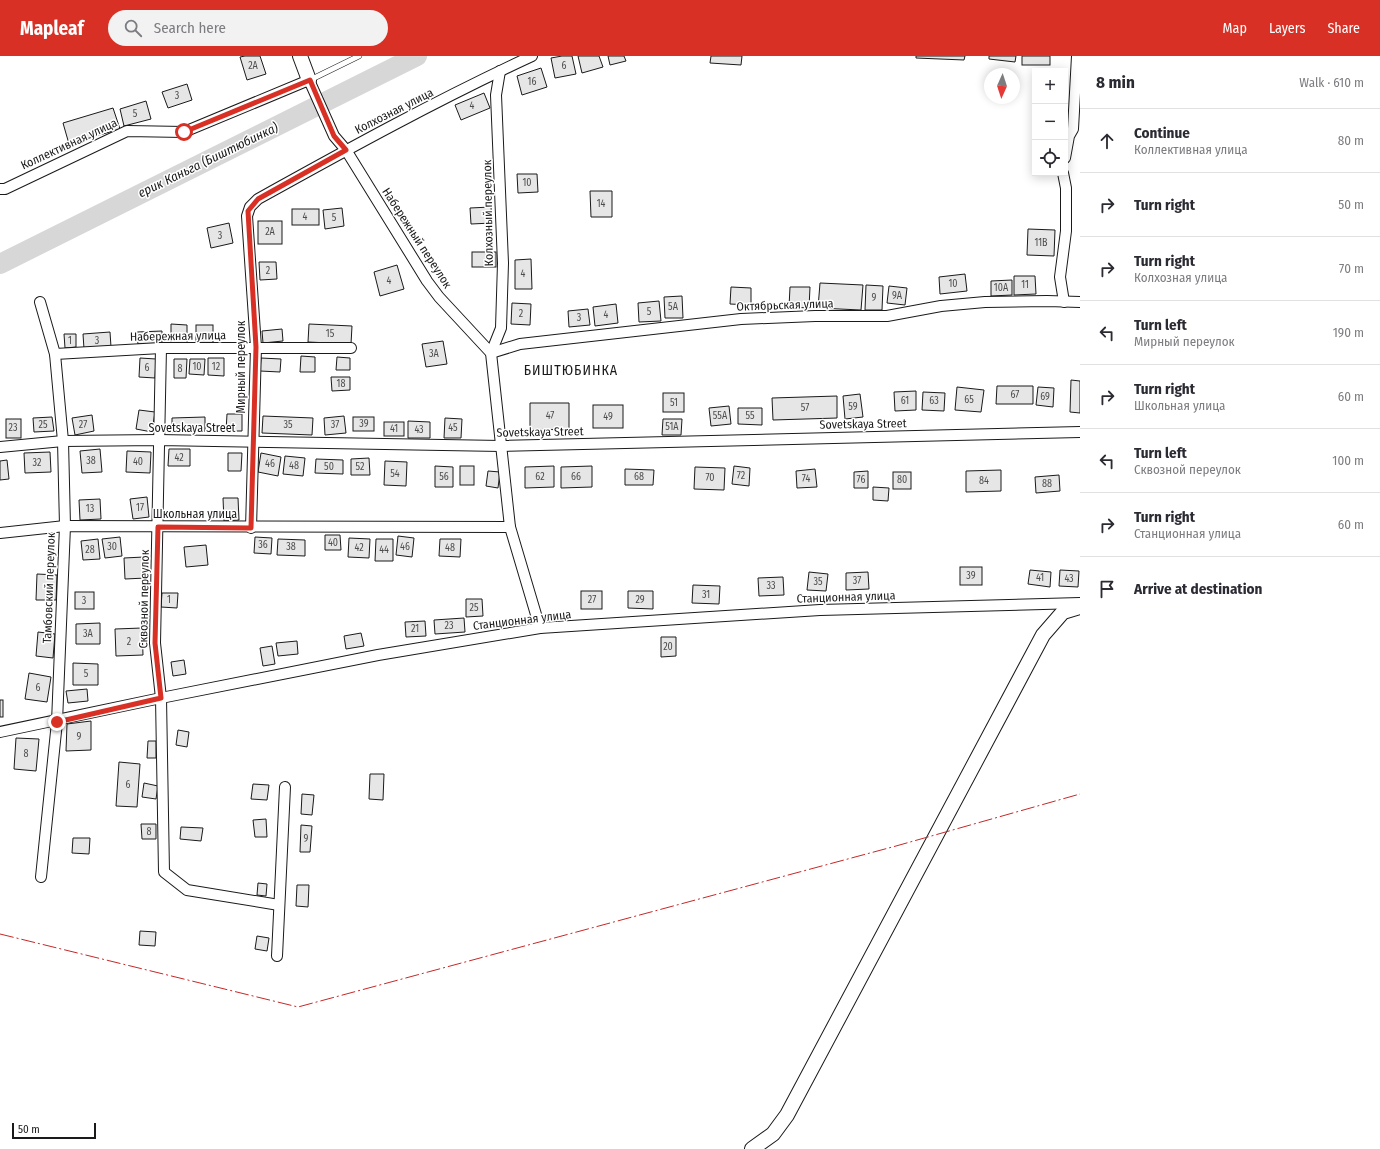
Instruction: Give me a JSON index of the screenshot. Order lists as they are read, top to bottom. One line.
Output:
{"streets":{"street":["Колхозная улица","Коллективная улица","Колхозный переулок","Набережный переулок","Октябрьская улица","Набережная улица","Мирный переулок","Sovetskaya Street","Школьная улица","Тамбовский переулок","Станционная улица","Сквозной переулок"]},"crossings":[["Колхозная улица","Колхозный переулок"],["Колхозная улица","Набережный переулок"],["Колхозная улица","Мирный переулок"],["Коллективная улица","Набережный переулок"],["Колхозный переулок","Набережный переулок"],["Колхозный переулок","Октябрьская улица"],["Набережный переулок","Октябрьская улица"],["Набережная улица","Мирный переулок"],["Набережная улица","Тамбовский переулок"],["Набережная улица","Сквозной переулок"],["Мирный переулок","Sovetskaya Street"],["Мирный переулок","Школьная улица"],["Sovetskaya Street","Тамбовский переулок"],["Sovetskaya Street","Сквозной переулок"],["Школьная улица","Тамбовский переулок"],["Школьная улица","Сквозной переулок"],["Тамбовский переулок","Станционная улица"],["Станционная улица","Сквозной переулок"]],"districts":["БИШТЮБИНКА"],"water":["ерик Каньга (Биштюбинка)"],"house_numbers":["2А","6","16","3","4","5","10","14","4","5","2А","3","11В","2","4","4","10","11","10А","9А","9","5А","5","2","4","3","15","1","3","3А","10","12","6","8","18","67","69","65","61","63","51","59","57","47","55А","55","49","39","25","27","35","37","51А","23","45","41","43","42","38","40","32","46","48","50","52","54","72","56","62","66","68","70","74","76","80","84","88","17","13","40","36","30","38","46","42","48","28","44","39","41","43","37","35","33","31","1","27","29","3","25","23","21","3А","2","20","5","6","9","8","6","8","9"],"scale_bar":"50 m","north":"bottom","page":{"header":"Mapleaf","search":"Search here","nav":["Map","Layers","Share"],"heading":["8 min","Walk · 610 m"],"map_buttons":["+","−"],"list":[["Continue","Коллективная улица","80 m"],["Turn right","50 m"],["Turn right","Колхозная улица","70 m"],["Turn left","Мирный переулок","190 m"],["Turn right","Школьная улица","60 m"],["Turn left","Сквозной переулок","100 m"],["Turn right","Станционная улица","60 m"],"Arrive at destination"],"scale":"50 m"}}
